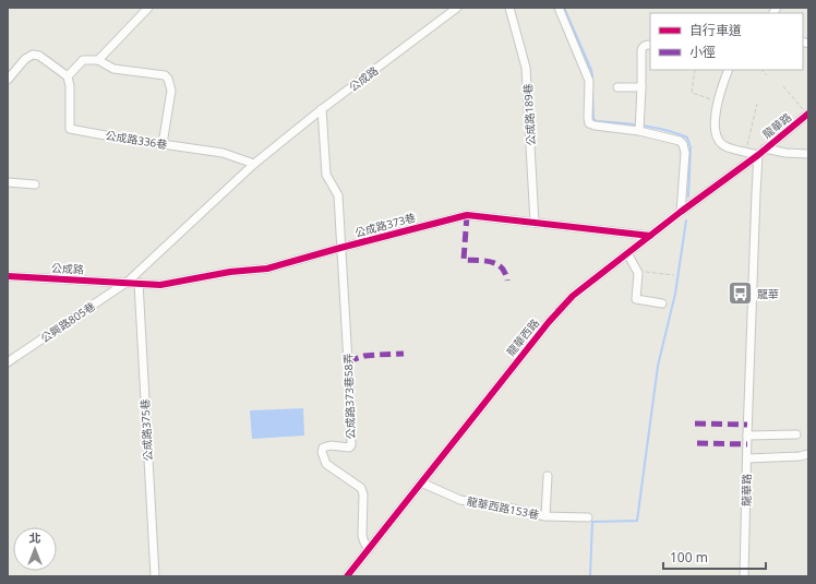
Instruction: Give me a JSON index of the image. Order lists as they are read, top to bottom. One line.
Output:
{"streets":{"street":["公成路","公成路189巷","龍華路","公成路336巷","公成路373巷","公興路805巷","龍華西路","公成路373巷58弄","公成路375巷","龍華西路153巷"]},"crossings":[["公成路","公成路336巷"],["公成路","公成路373巷"],["公成路","公興路805巷"],["公成路189巷","公成路373巷"],["龍華路","龍華西路"],["公成路373巷","公興路805巷"],["公成路373巷","龍華西路"],["公成路373巷","公成路373巷58弄"],["公成路373巷","公成路375巷"],["龍華西路","公成路373巷58弄"],["龍華西路","龍華西路153巷"]],"places":{"bus stop":["龍華"]},"legend":["自行車道","小徑"],"scale_bar":"100 m","north":"top"}
